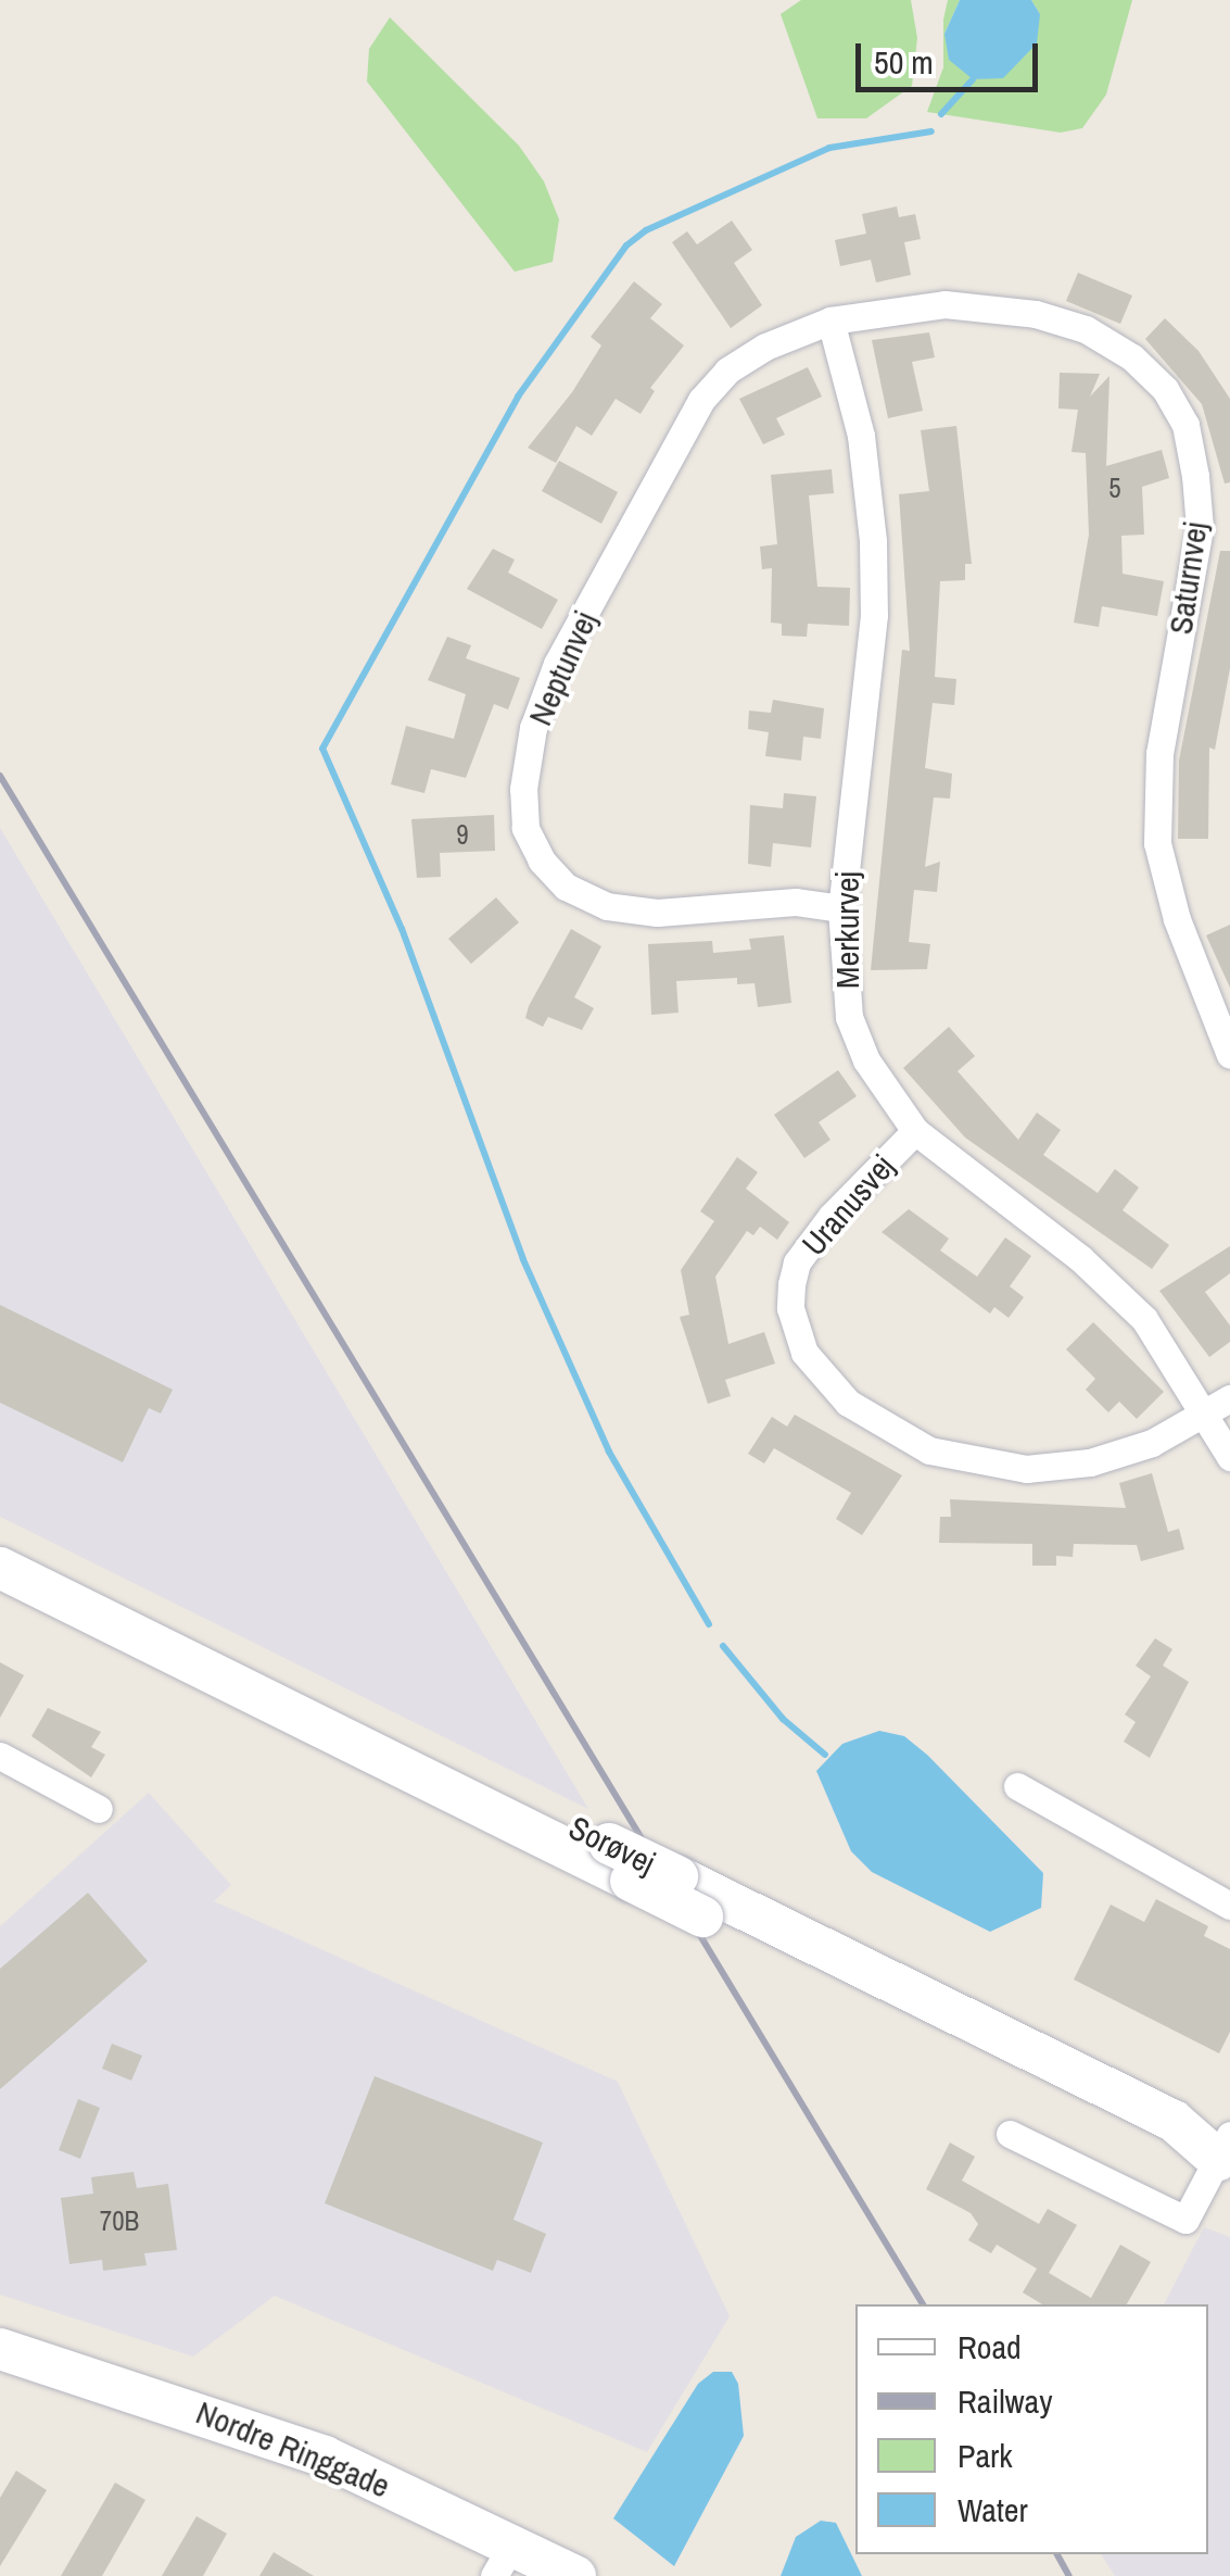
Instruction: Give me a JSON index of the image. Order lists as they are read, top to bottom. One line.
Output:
{"streets":{"street":["Saturnvej","Neptunvej","Merkurvej","Uranusvej","Sorøvej","Nordre Ringgade"]},"crossings":[["Saturnvej","Neptunvej"],["Saturnvej","Merkurvej"],["Neptunvej","Merkurvej"],["Merkurvej","Uranusvej"]],"house_numbers":["5","9","70B"],"legend":["Road","Railway","Park","Water"],"scale_bar":"50 m"}
